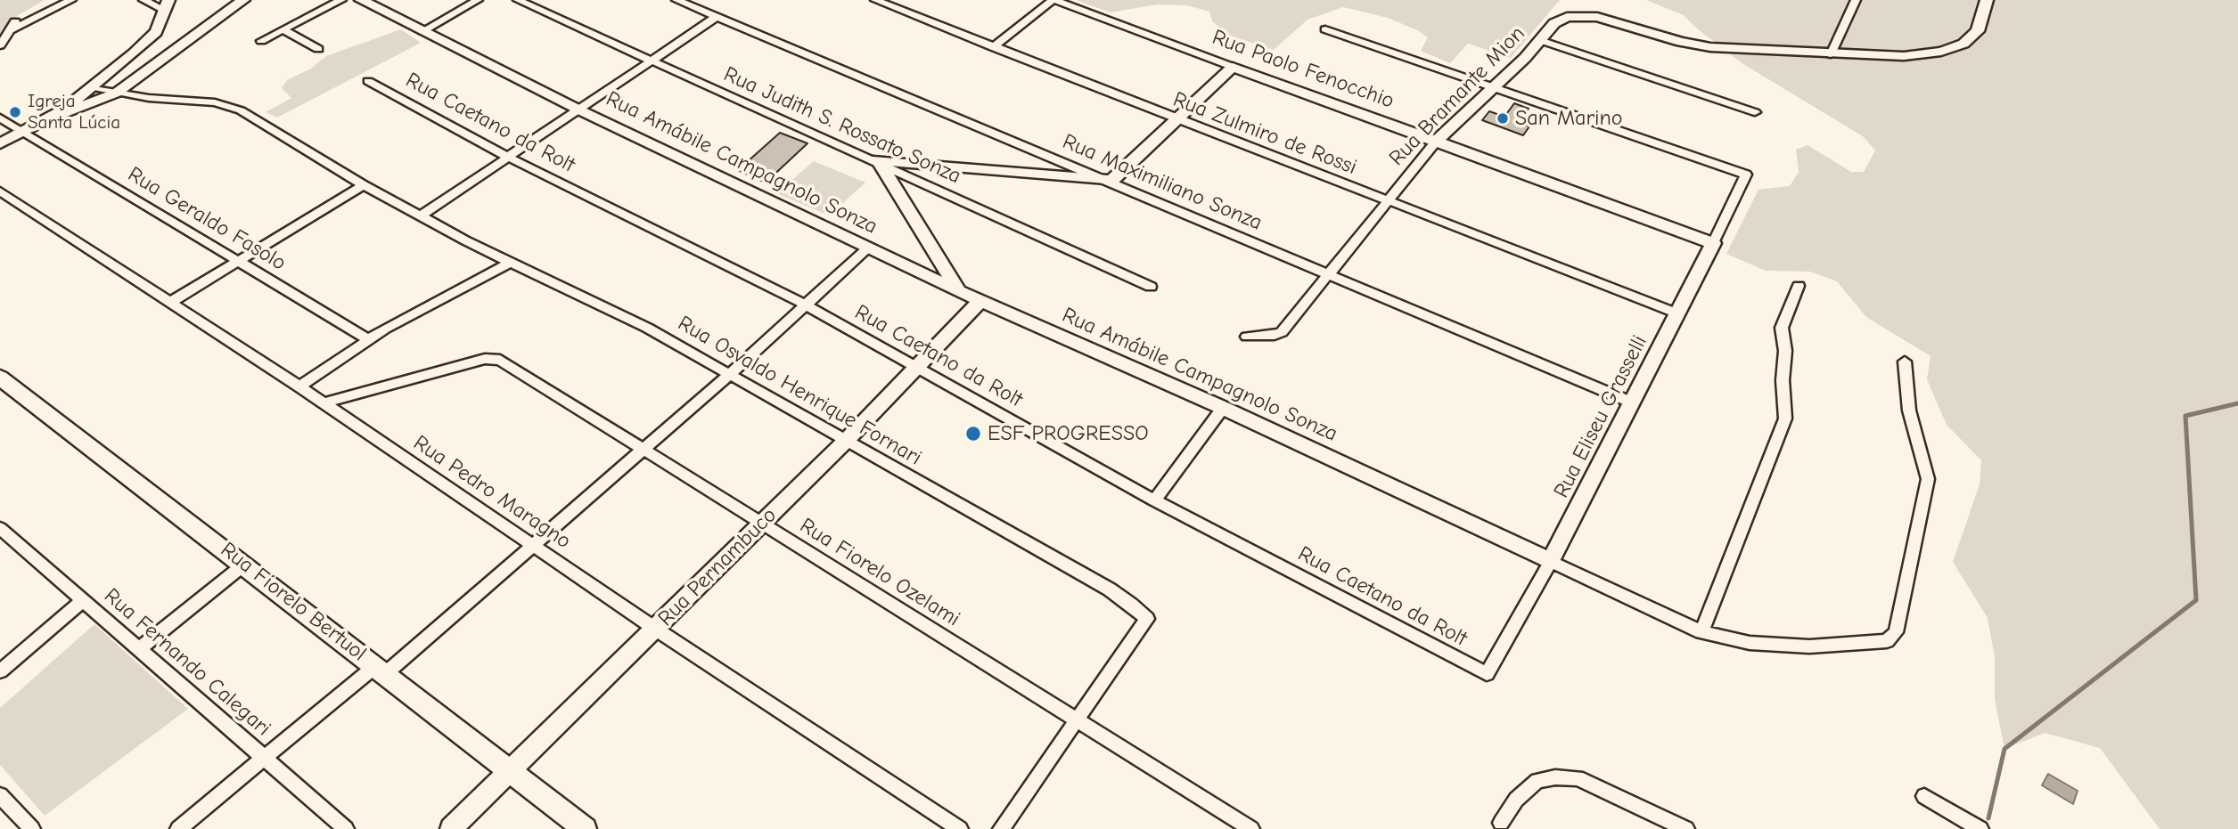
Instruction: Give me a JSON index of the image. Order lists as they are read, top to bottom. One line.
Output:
{"streets":{"main road":["Rua Fiorelo Bertuol"],"street":["Rua Paolo Fenocchio","Rua Bramante Mion","Rua Caetano da Rolt","Rua Judith S. Rossato Sonza","Rua Zulmiro de Rossi","Rua Amábile Campagnolo Sonza","Rua Maximiliano Sonza","Rua Geraldo Fasolo","Rua Osvaldo Henrique Fornari","Rua Eliseu Grasselli","Rua Pedro Maragno","Rua Pernambuco","Rua Fiorelo Ozelami","Rua Fernando Calegari"]},"crossings":[["Rua Paolo Fenocchio","Rua Bramante Mion"],["Rua Paolo Fenocchio","Rua Eliseu Grasselli"],["Rua Bramante Mion","Rua Zulmiro de Rossi"],["Rua Bramante Mion","Rua Maximiliano Sonza"],["Rua Bramante Mion","Rua Eliseu Grasselli"],["Rua Caetano da Rolt","Rua Eliseu Grasselli"],["Rua Caetano da Rolt","Rua Pernambuco"],["Rua Zulmiro de Rossi","Rua Eliseu Grasselli"],["Rua Amábile Campagnolo Sonza","Rua Eliseu Grasselli"],["Rua Amábile Campagnolo Sonza","Rua Pernambuco"],["Rua Maximiliano Sonza","Rua Eliseu Grasselli"],["Rua Osvaldo Henrique Fornari","Rua Pernambuco"],["Rua Osvaldo Henrique Fornari","Rua Fiorelo Ozelami"],["Rua Pedro Maragno","Rua Pernambuco"],["Rua Pedro Maragno","Rua Fiorelo Ozelami"],["Rua Pernambuco","Rua Fiorelo Ozelami"],["Rua Pernambuco","Rua Fiorelo Bertuol"]],"places":["Igreja Santa Lúcia","San Marino","ESF PROGRESSO"]}
